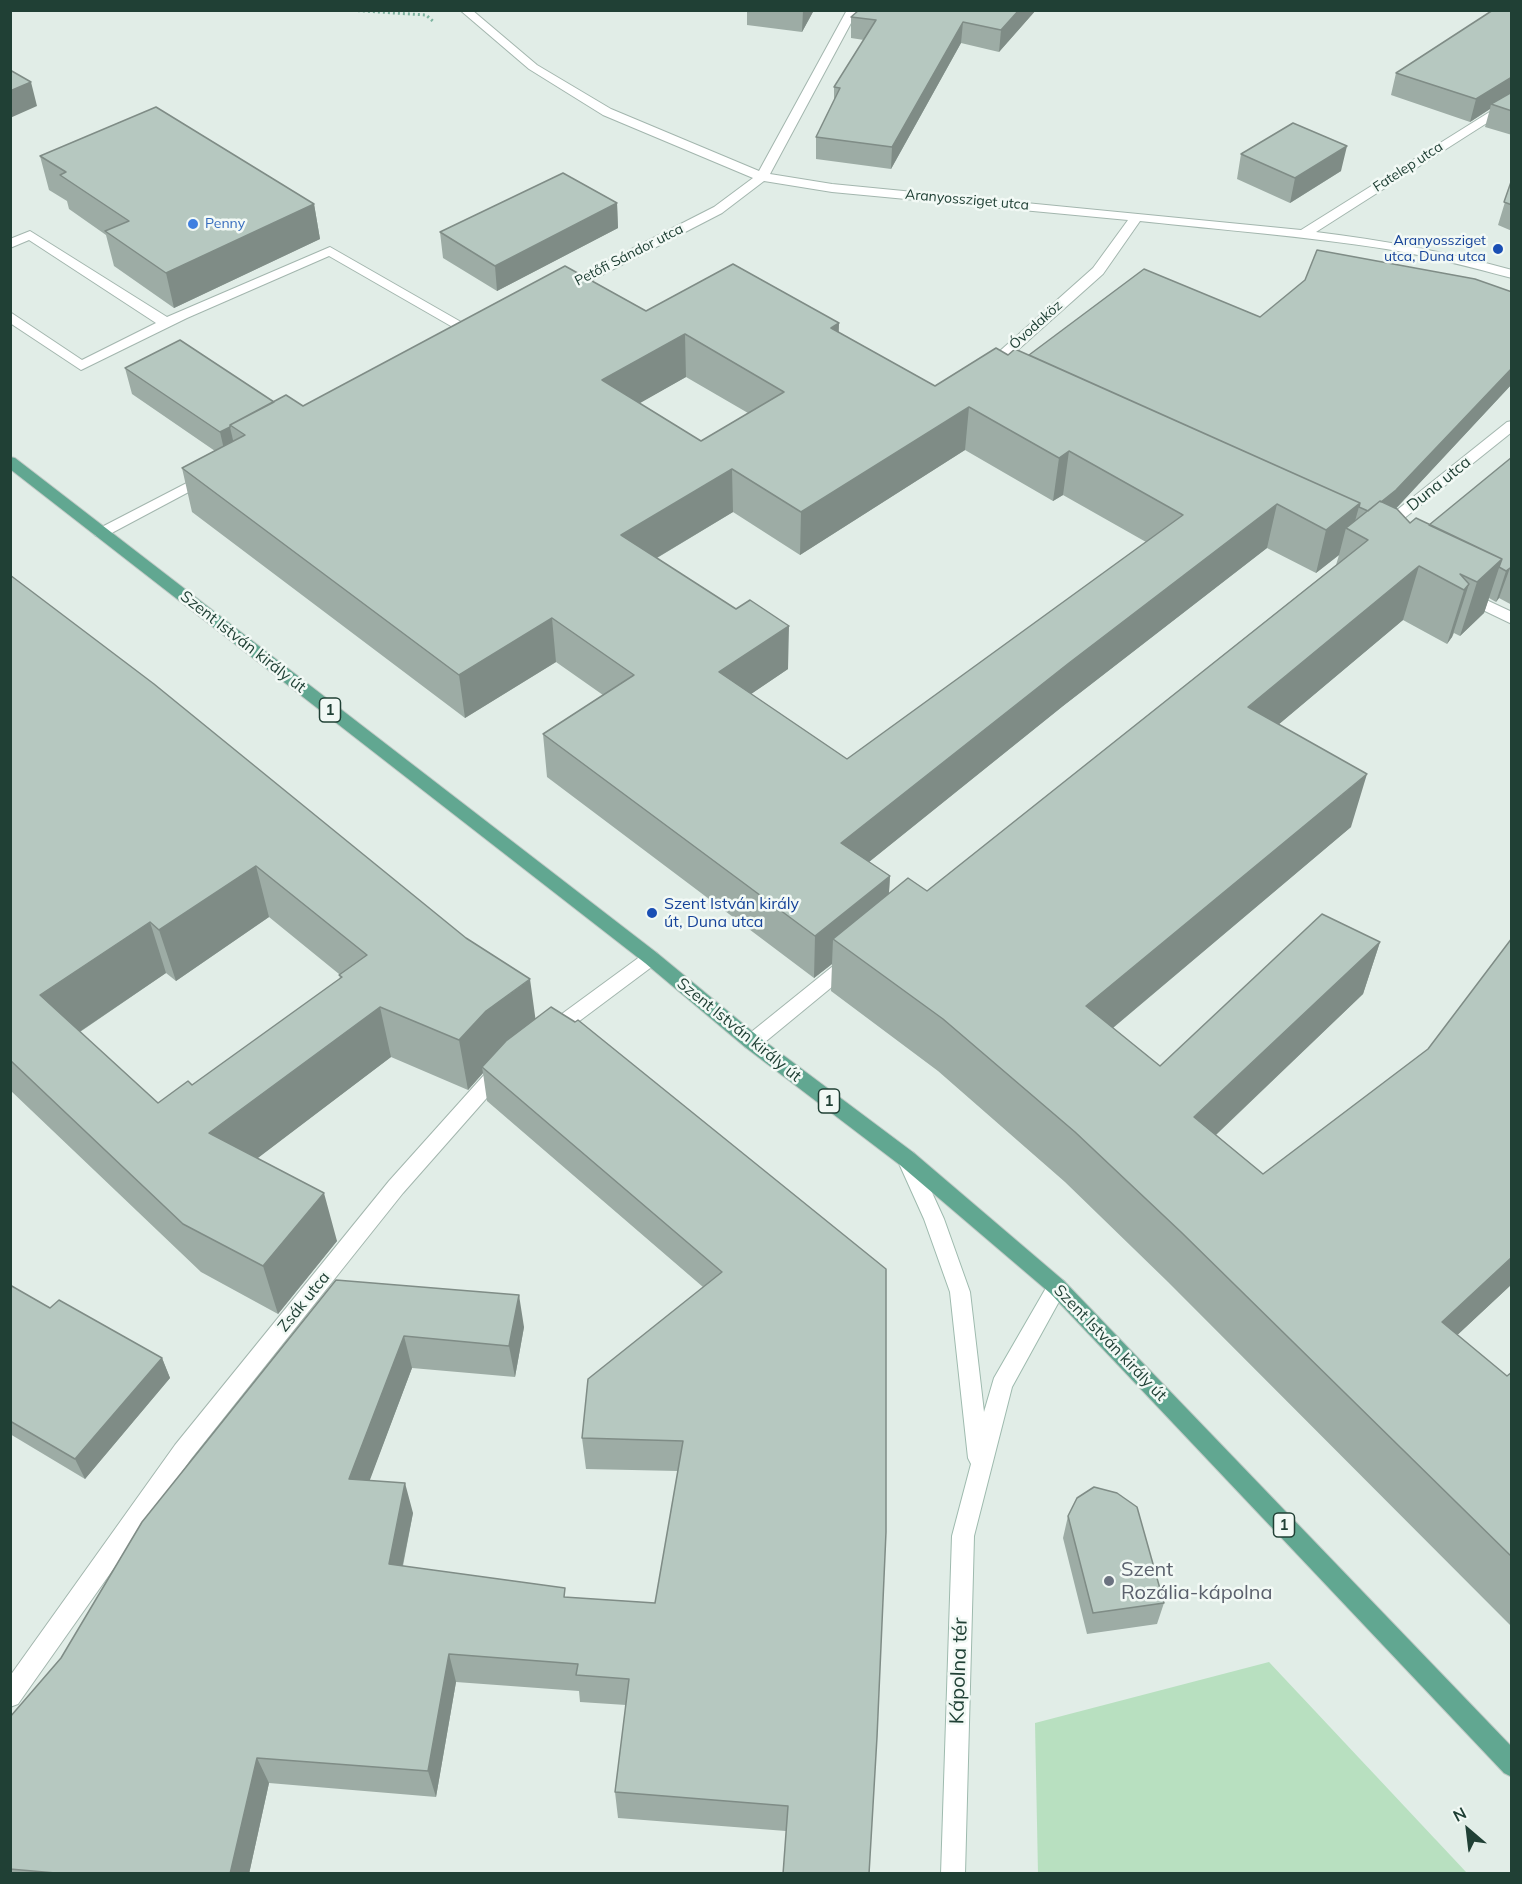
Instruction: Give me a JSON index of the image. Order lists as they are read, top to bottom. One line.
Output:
{"streets":{"main road":["Szent István király út","1"],"street":["Fatelep utca","Aranyossziget utca","Petőfi Sándor utca","Óvodaköz","Duna utca","Zsák utca","Kápolna tér"]},"crossings":[["Fatelep utca","Aranyossziget utca"],["Aranyossziget utca","Petőfi Sándor utca"],["Aranyossziget utca","Óvodaköz"],["Szent István király út","Kápolna tér"]],"places":["Penny","Aranyossziget utca, Duna utca","Szent István király út, Duna utca","Szent Rozália-kápolna"],"north":"top left"}
